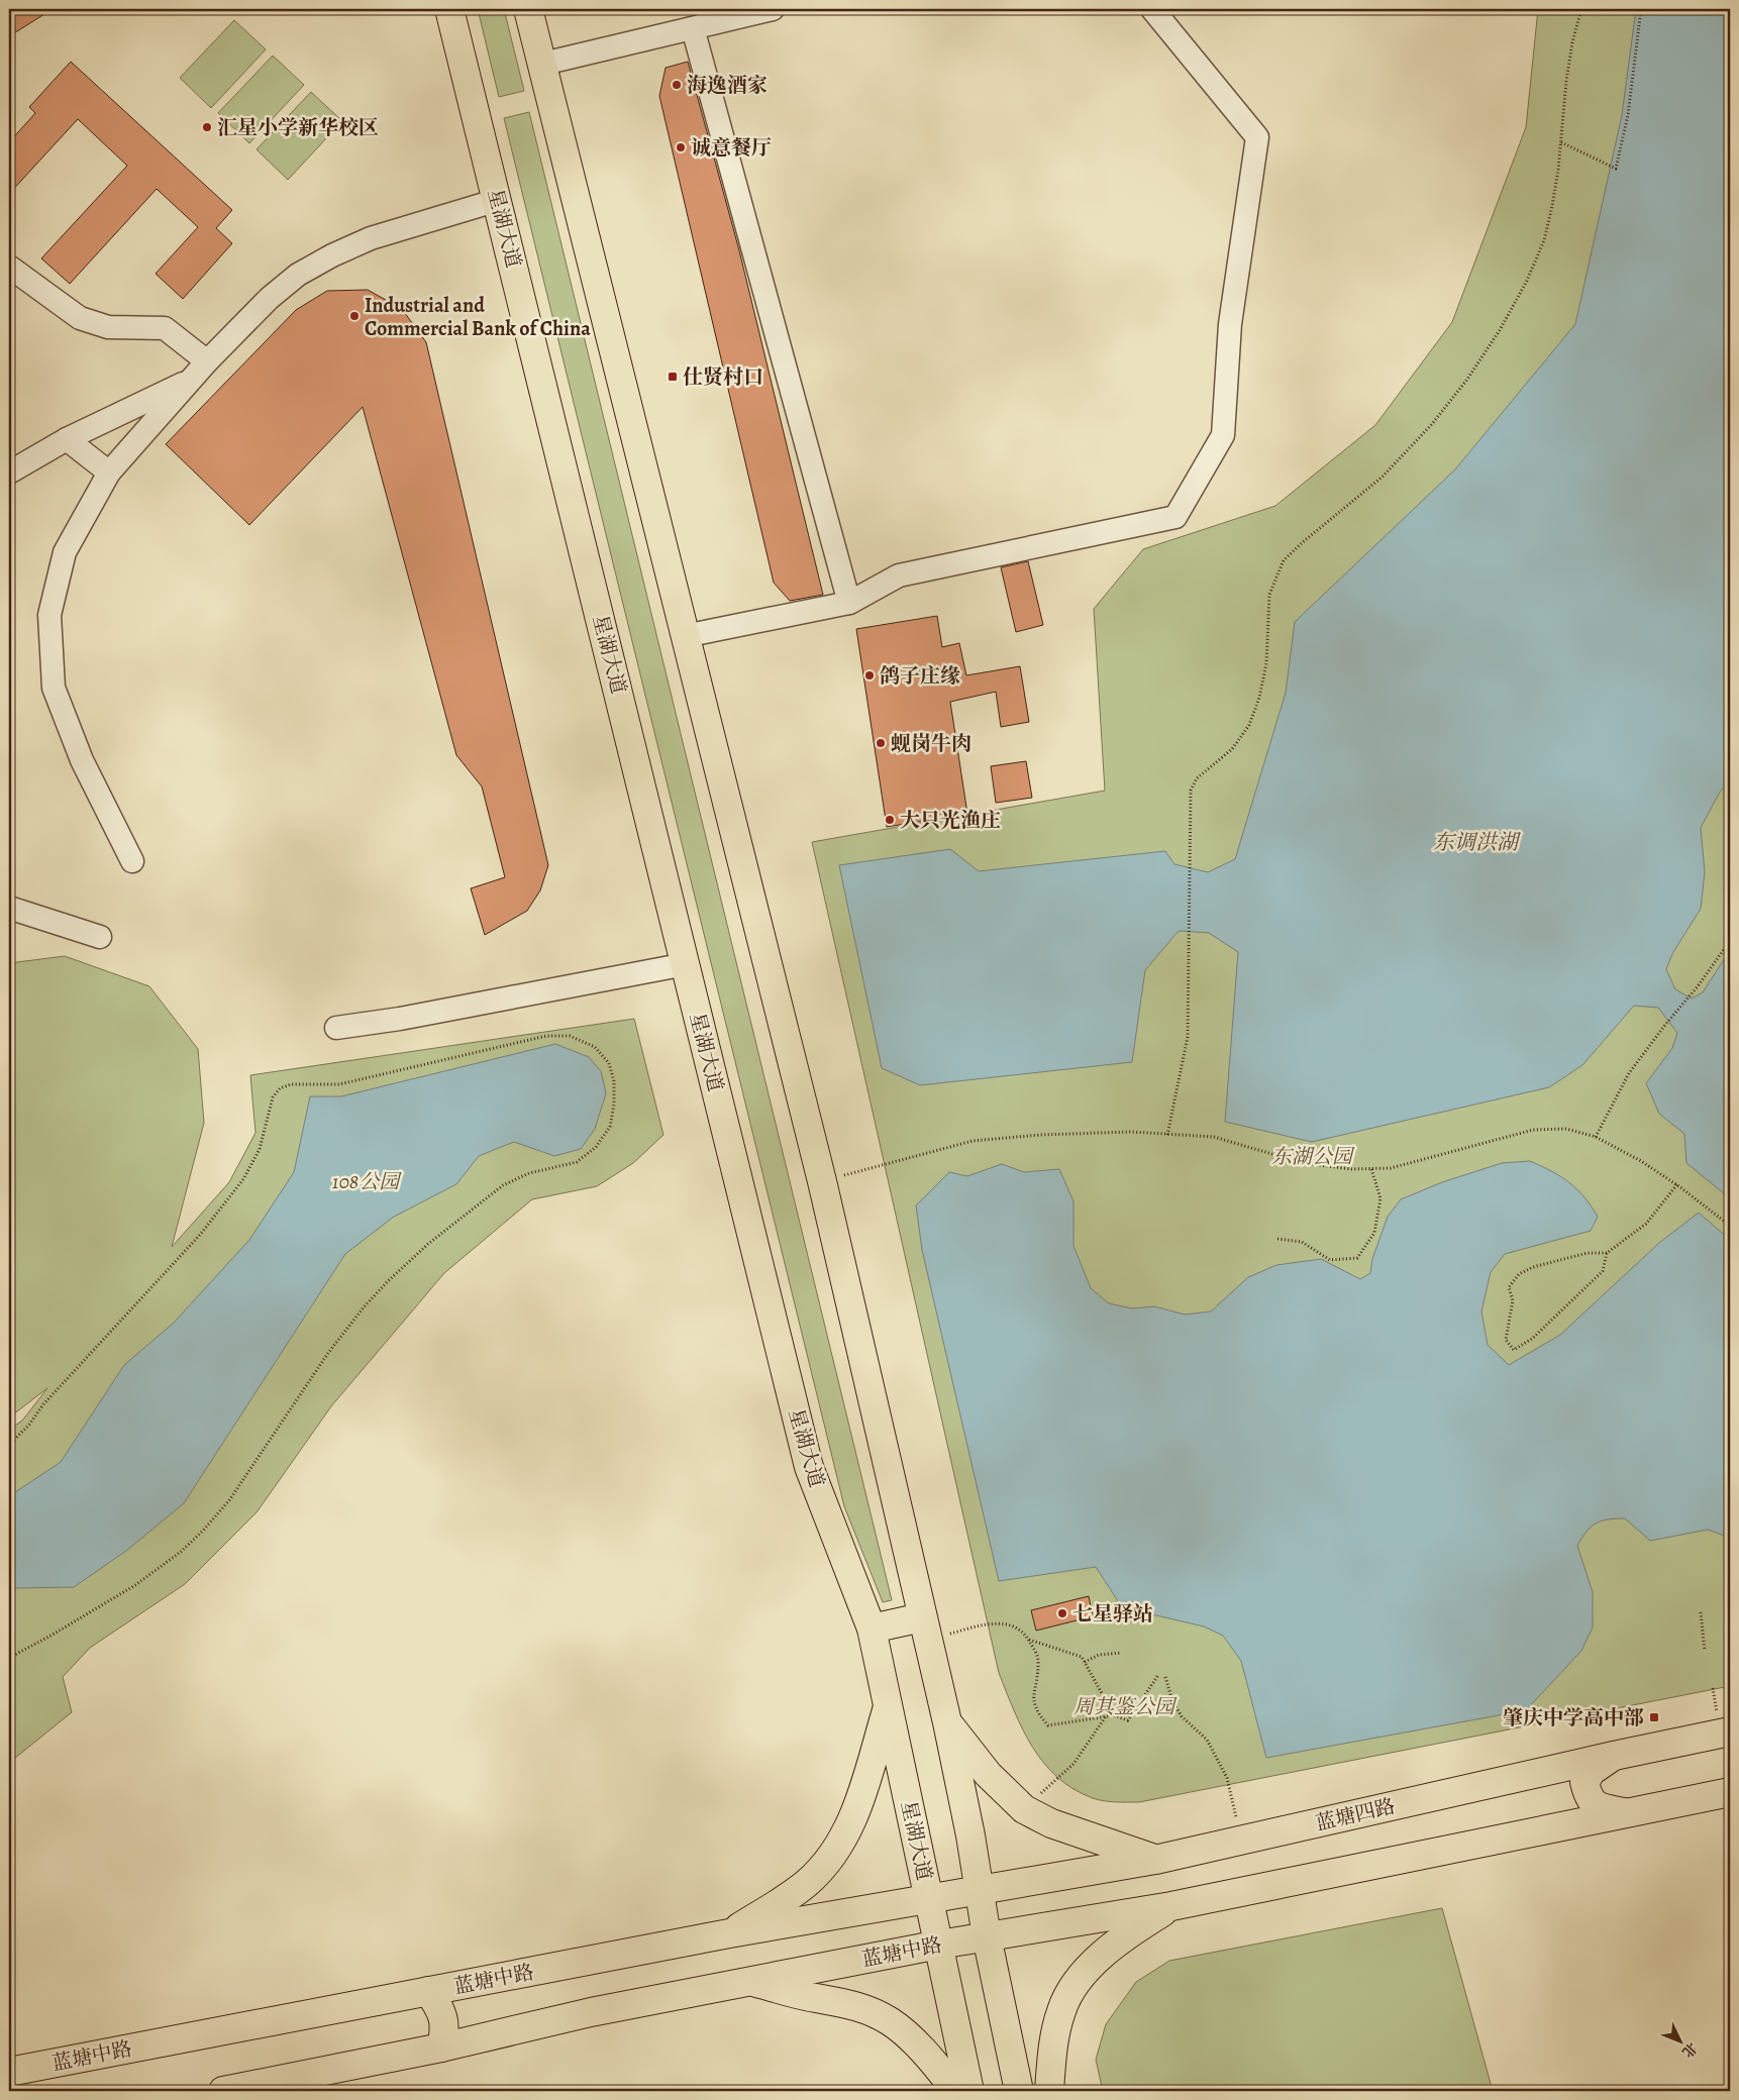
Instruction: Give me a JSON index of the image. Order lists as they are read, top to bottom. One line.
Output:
{"streets":{"main road":["星湖大道","蓝塘四路","蓝塘中路"]},"crossings":[["星湖大道","蓝塘中路"],["蓝塘四路","蓝塘中路"]],"water":["东调洪湖"],"parks":["东湖公园","108公园","周其鉴公园"],"places":{"other":["海逸酒家","汇星小学新华校区","诚意餐厅","Industrial and Commercial Bank of China","鸽子庄缘","蚬岗牛肉","大只光渔庄","七星驿站"],"transit":["仕贤村口","肇庆中学高中部"]},"north":"bottom right"}
